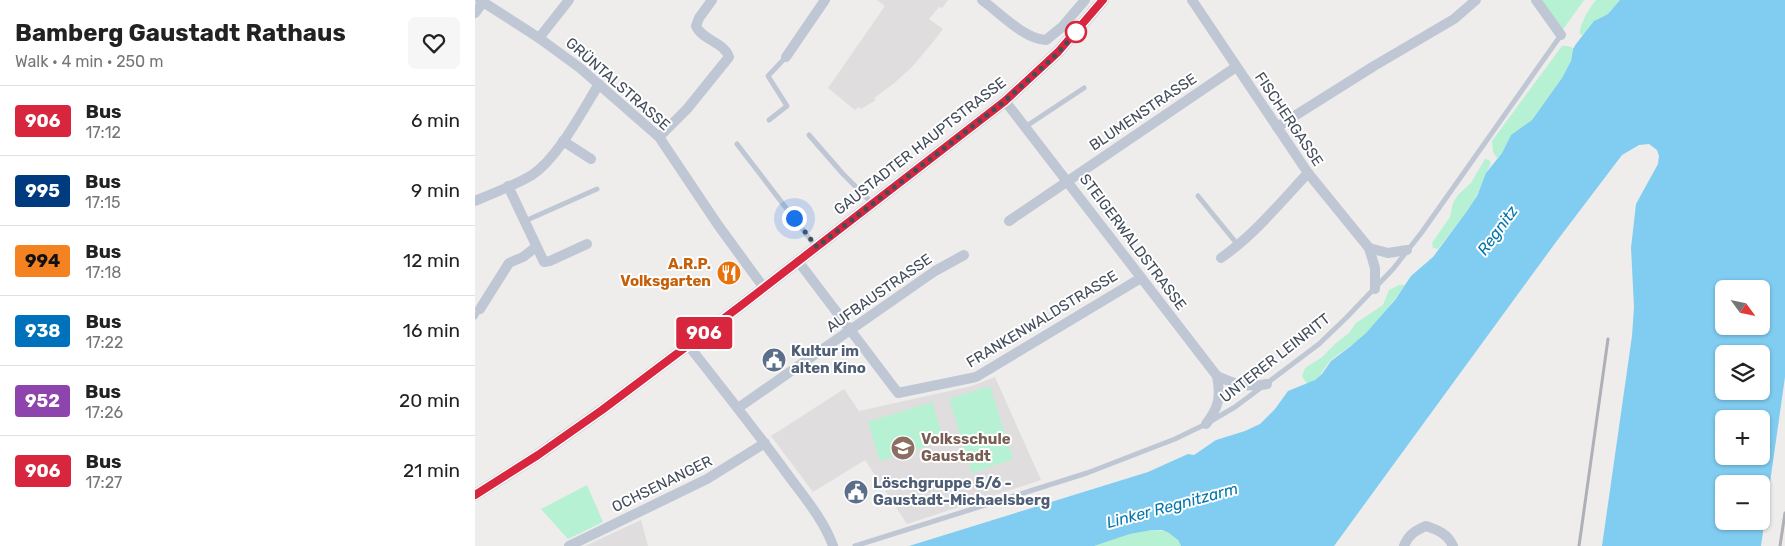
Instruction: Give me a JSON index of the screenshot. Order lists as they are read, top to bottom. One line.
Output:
{"streets":{"street":["GRÜNTALSTRASSE","BLUMENSTRASSE","FISCHERGASSE","GAUSTADTER HAUPTSTRASSE","STEIGERWALDSTRASSE","AUFBAUSTRASSE","FRANKENWALDSTRASSE","OCHSENANGER"],"lane":["UNTERER LEINRITT"]},"crossings":[["GRÜNTALSTRASSE","GAUSTADTER HAUPTSTRASSE"],["BLUMENSTRASSE","FISCHERGASSE"],["BLUMENSTRASSE","STEIGERWALDSTRASSE"],["FISCHERGASSE","UNTERER LEINRITT"],["GAUSTADTER HAUPTSTRASSE","STEIGERWALDSTRASSE"],["STEIGERWALDSTRASSE","FRANKENWALDSTRASSE"],["AUFBAUSTRASSE","FRANKENWALDSTRASSE"]],"water":["Regnitz","Linker Regnitzarm"],"places":{"restaurant":["A.R.P. Volksgarten"],"public building":["Kultur im alten Kino","Löschgruppe 5/6 - Gaustadt-Michaelsberg"],"school or university":["Volksschule Gaustadt"]},"lines":["bus line 906"],"north":"bottom right","page":{"heading":["Bamberg Gaustadt Rathaus","Walk · 4 min · 250 m"],"on_map":"906","list":[{"mark":"906","name":"Bus","note":"17:12","value":"6 min"},{"mark":"995","name":"Bus","note":"17:15","value":"9 min"},{"mark":"994","name":"Bus","note":"17:18","value":"12 min"},{"mark":"938","name":"Bus","note":"17:22","value":"16 min"},{"mark":"952","name":"Bus","note":"17:26","value":"20 min"},{"mark":"906","name":"Bus","note":"17:27","value":"21 min"}],"map_buttons":["+","−"]}}
